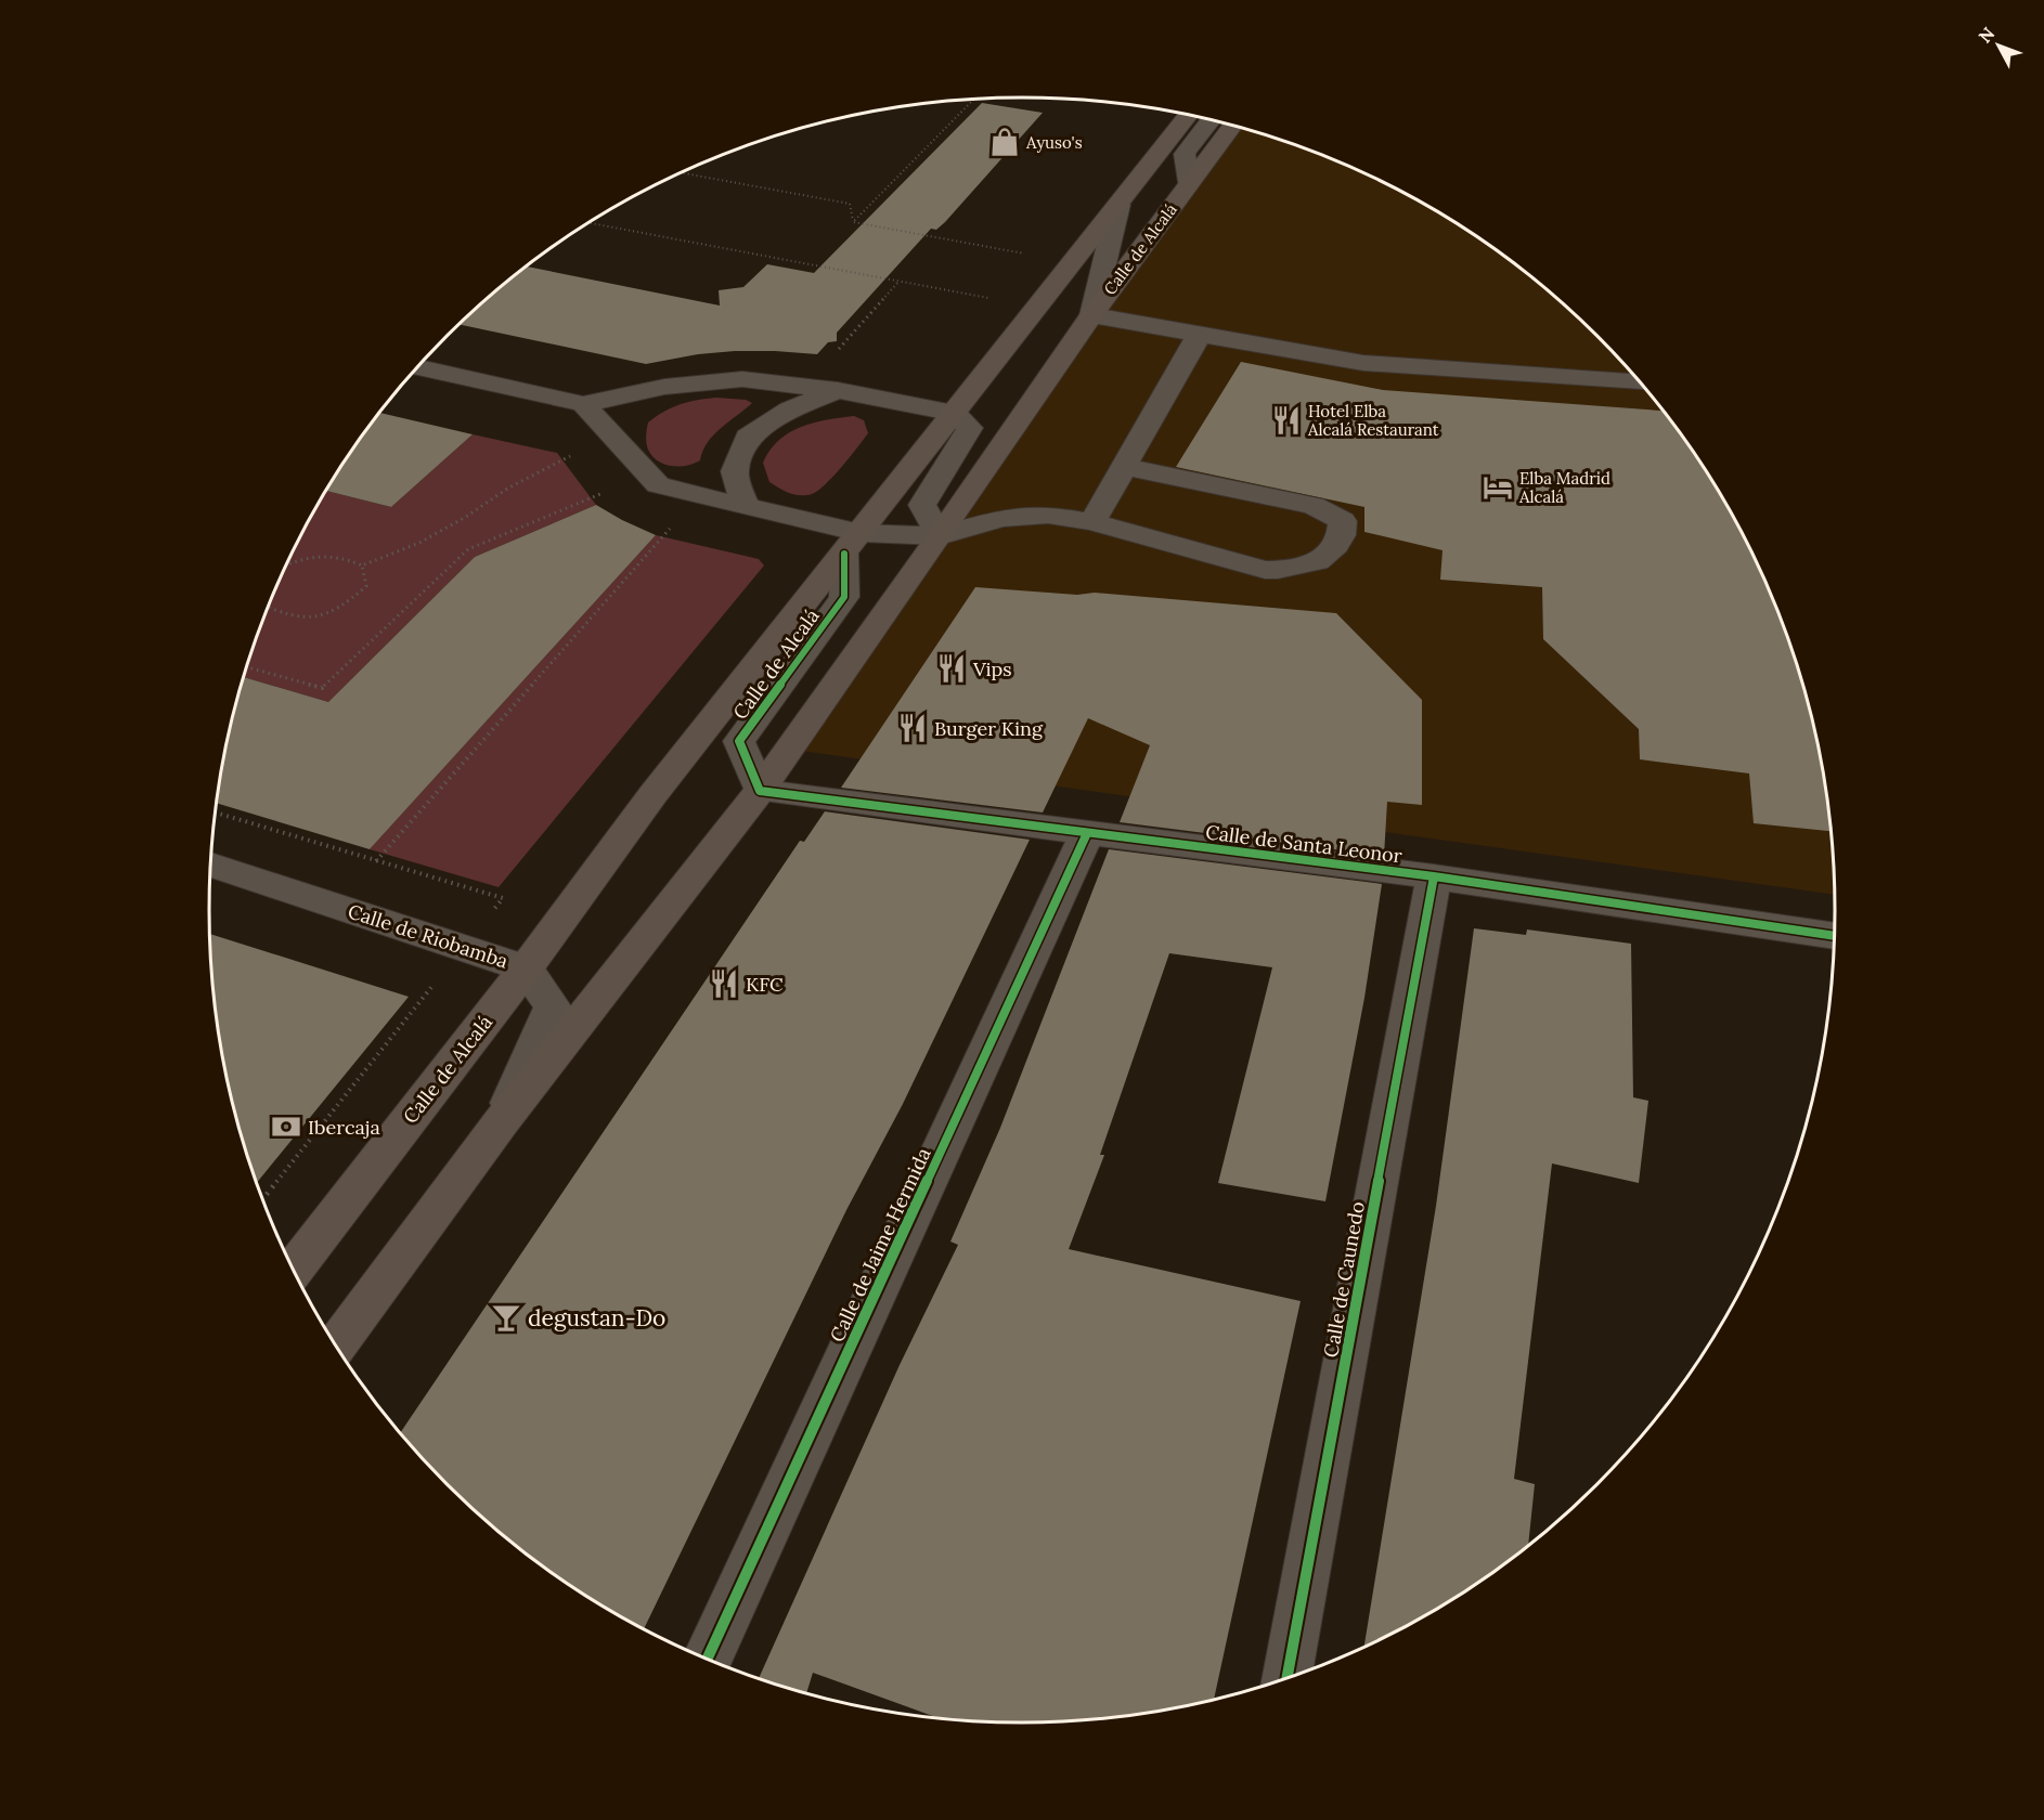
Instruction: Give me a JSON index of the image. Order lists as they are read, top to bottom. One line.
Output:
{"streets":{"main road":["Calle de Alcalá"],"street":["Calle de Santa Leonor","Calle de Riobamba","Calle de Jaime Hermida","Calle de Caunedo"]},"crossings":[["Calle de Alcalá","Calle de Santa Leonor"],["Calle de Alcalá","Calle de Riobamba"],["Calle de Santa Leonor","Calle de Jaime Hermida"],["Calle de Santa Leonor","Calle de Caunedo"]],"places":{"shop":["Ayuso's"],"restaurant":["Hotel Elba Alcalá Restaurant","Vips","Burger King","KFC"],"hotel":["Elba Madrid Alcalá"],"bank":["Ibercaja"],"bar":["degustan-Do"]},"north":"top left"}
